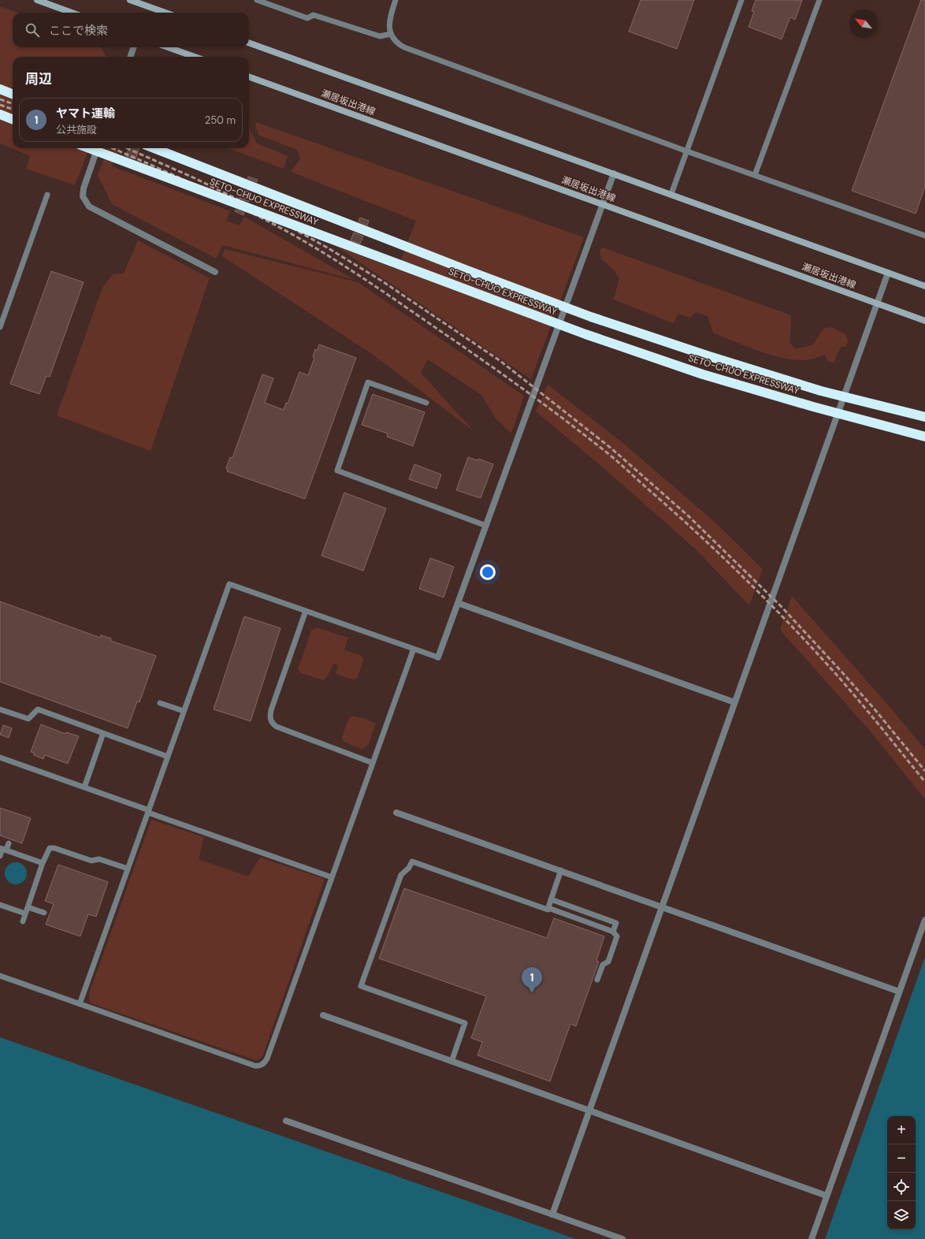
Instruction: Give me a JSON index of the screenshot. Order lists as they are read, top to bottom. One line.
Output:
{"streets":{"highway":["SETO-CHUO EXPRESSWAY"],"main road":["瀬居坂出港線"]},"north":"top left","page":{"search":"ここで検索","heading":"周辺","list":[{"mark":"1","name":"ヤマト運輸","note":"公共施設","value":"250 m"}],"pins":"1","map_buttons":["+","−"]}}
